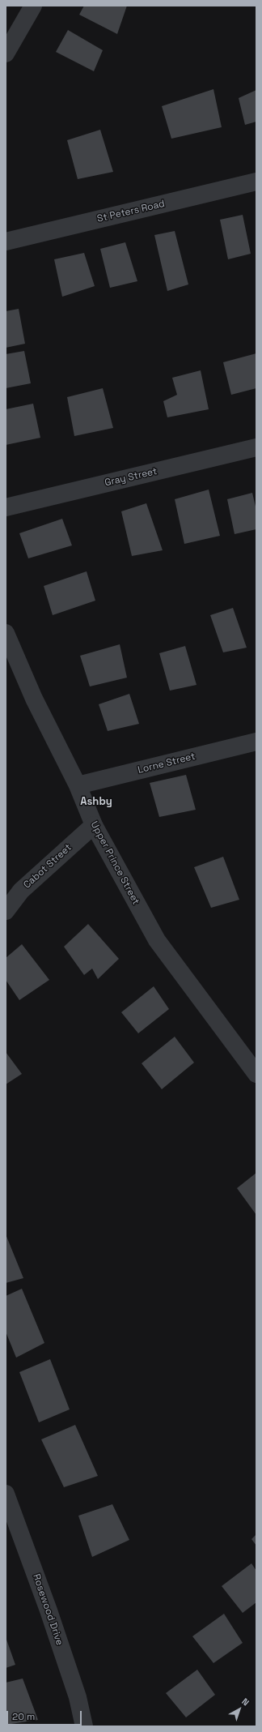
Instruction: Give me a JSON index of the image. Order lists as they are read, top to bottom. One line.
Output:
{"streets":{"street":["St Peters Road","Gray Street","Lorne Street","Upper Prince Street","Cabot Street","Rosewood Drive"]},"crossings":[["Lorne Street","Upper Prince Street"],["Upper Prince Street","Cabot Street"]],"districts":["Ashby"],"scale_bar":"20 m","north":"top right"}
